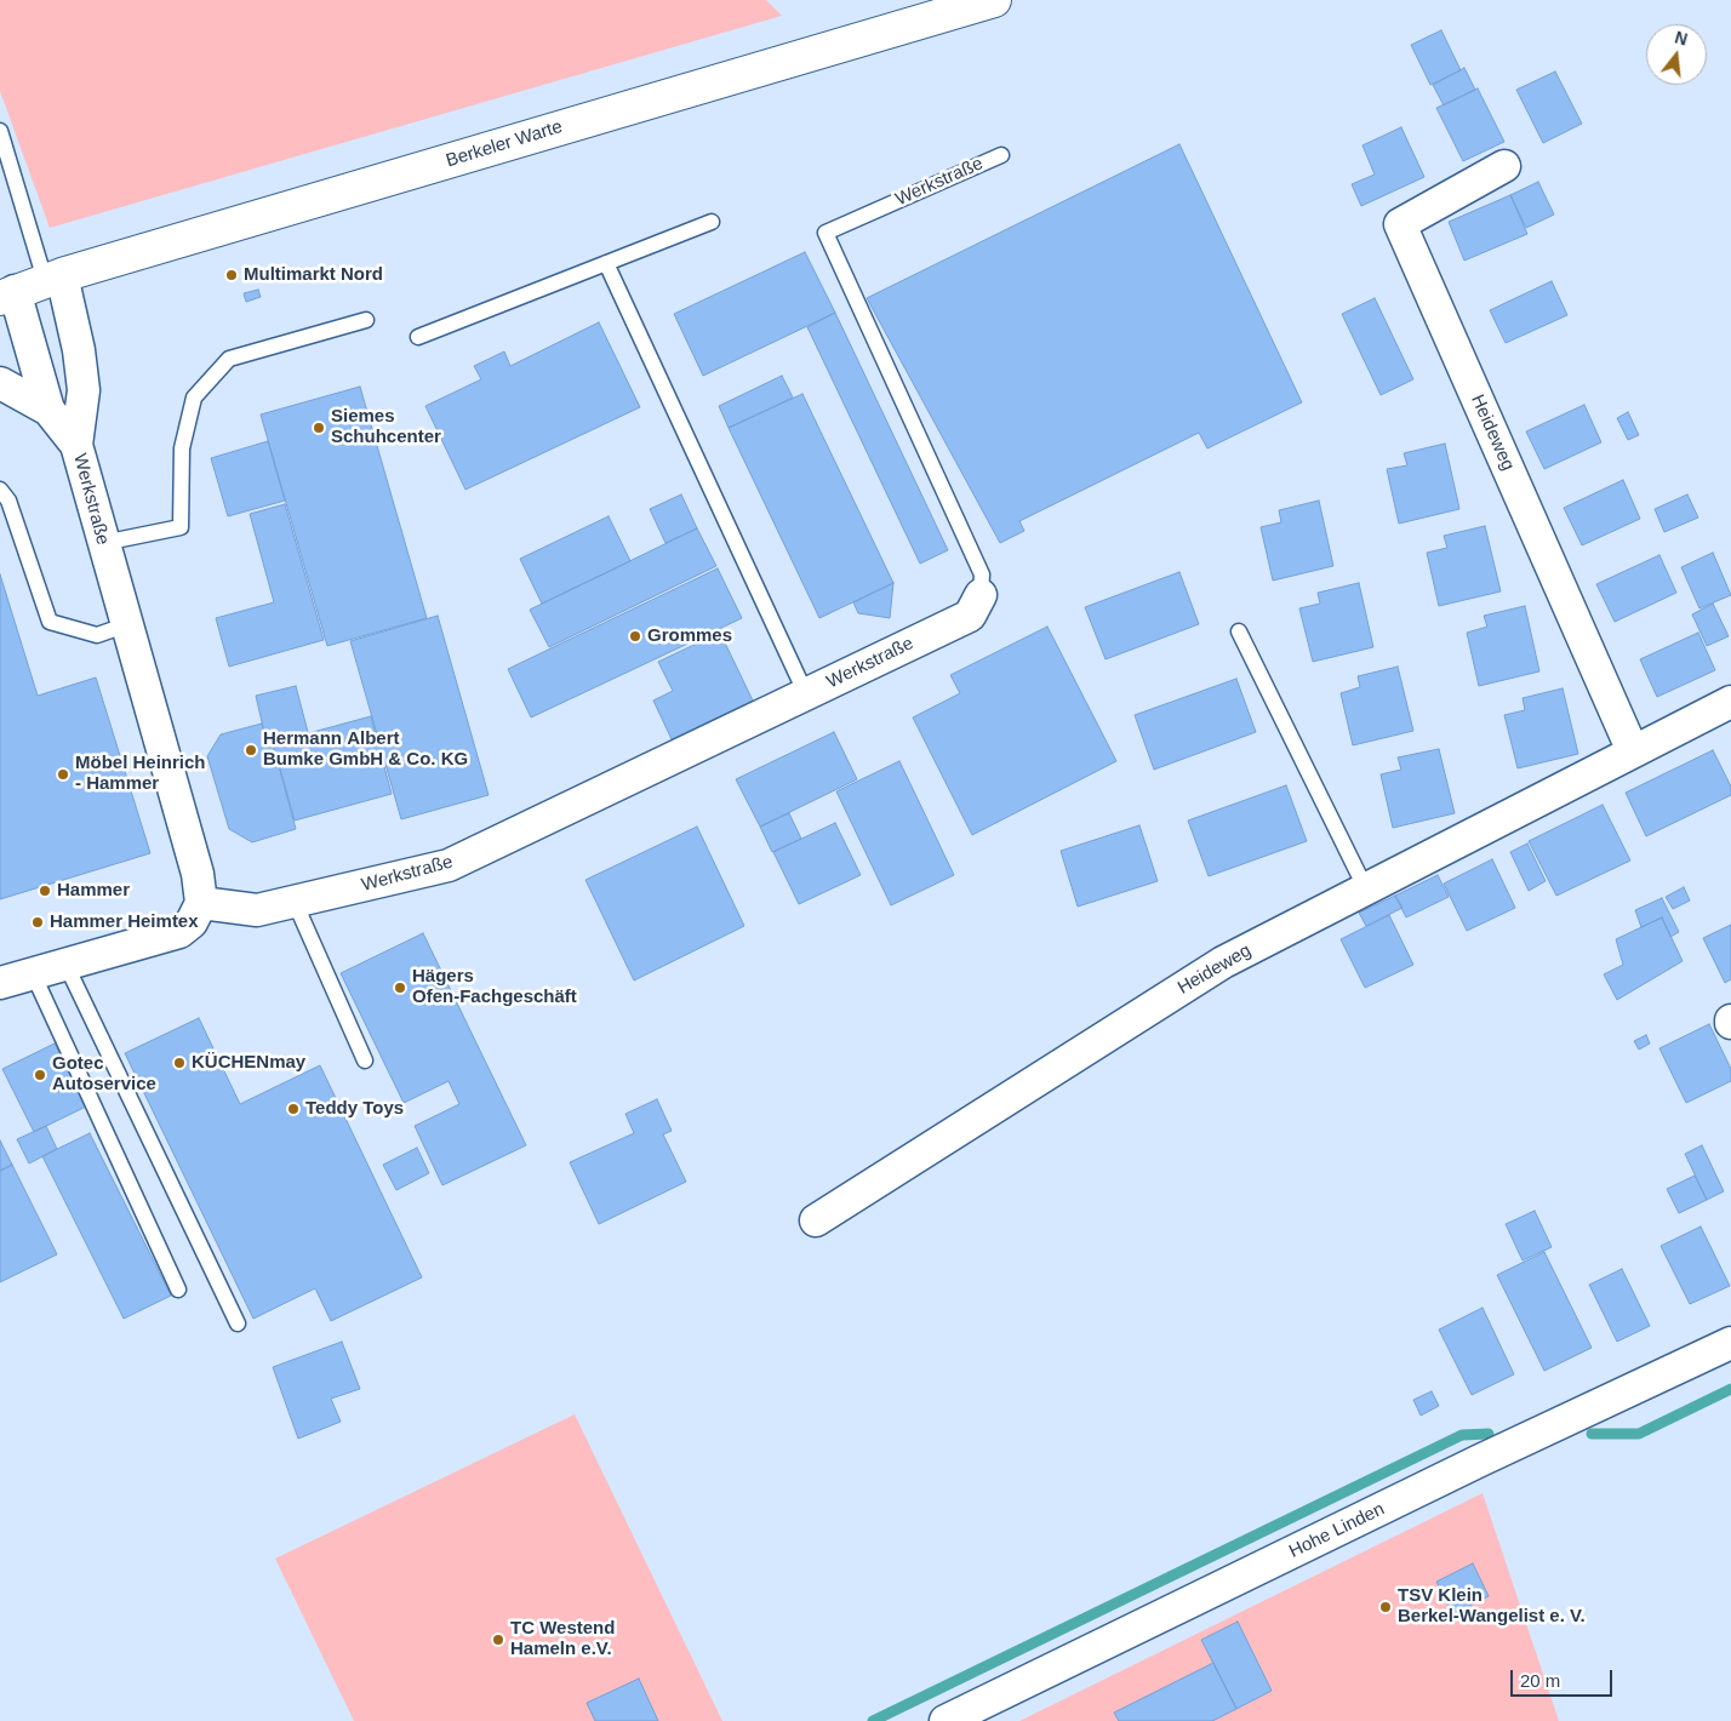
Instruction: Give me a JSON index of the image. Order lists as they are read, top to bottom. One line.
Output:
{"streets":{"main road":["Berkeler Warte"],"street":["Werkstraße","Heideweg","Hohe Linden"]},"crossings":[["Berkeler Warte","Werkstraße"]],"places":["Multimarkt Nord","Siemes Schuhcenter","Grommes","Hermann Albert Bumke GmbH & Co. KG","Möbel Heinrich - Hammer","Hammer","Hammer Heimtex","Hägers Ofen-Fachgeschäft","KÜCHENmay","Gotec Autoservice","Teddy Toys","TSV Klein Berkel-Wangelist e. V.","TC Westend Hameln e.V."],"scale_bar":"20 m","north":"top"}
